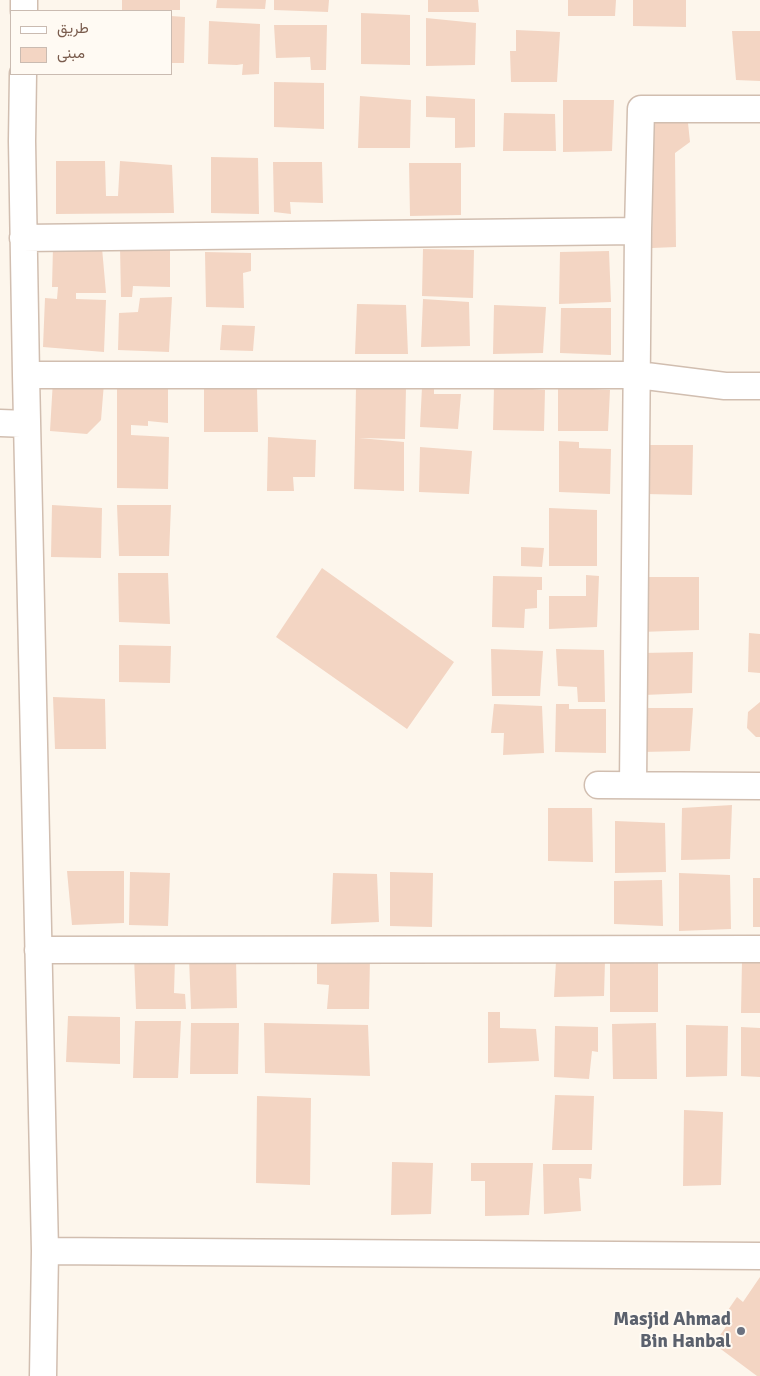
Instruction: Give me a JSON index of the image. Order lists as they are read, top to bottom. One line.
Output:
{"places":["Masjid Ahmad Bin Hanbal"],"legend":["طريق","مبنى"]}
